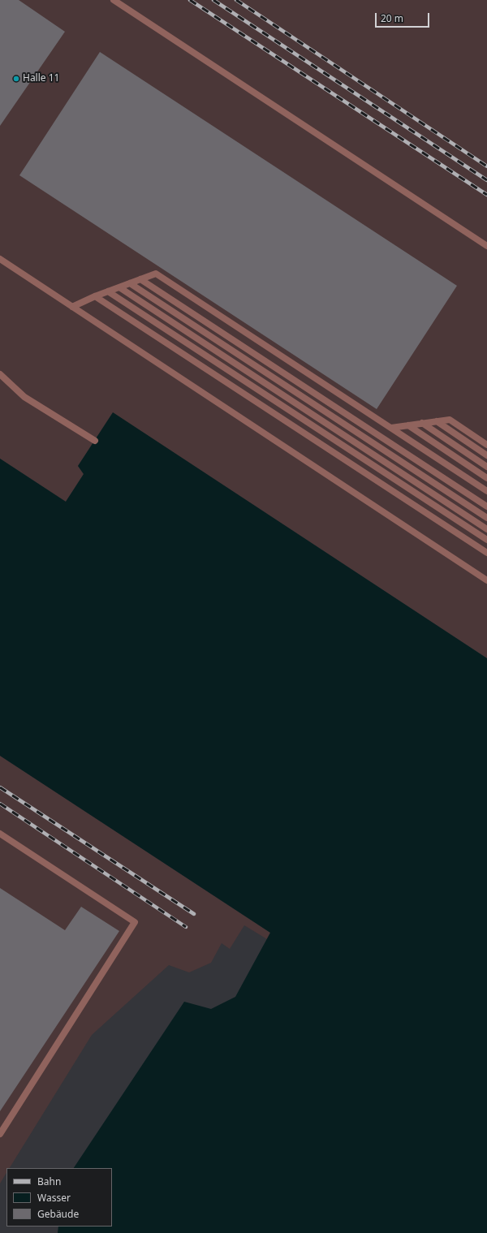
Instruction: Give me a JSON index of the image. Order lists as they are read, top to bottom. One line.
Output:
{"places":["Halle 11"],"legend":["Bahn","Wasser","Gebäude"],"scale_bar":"20 m"}
